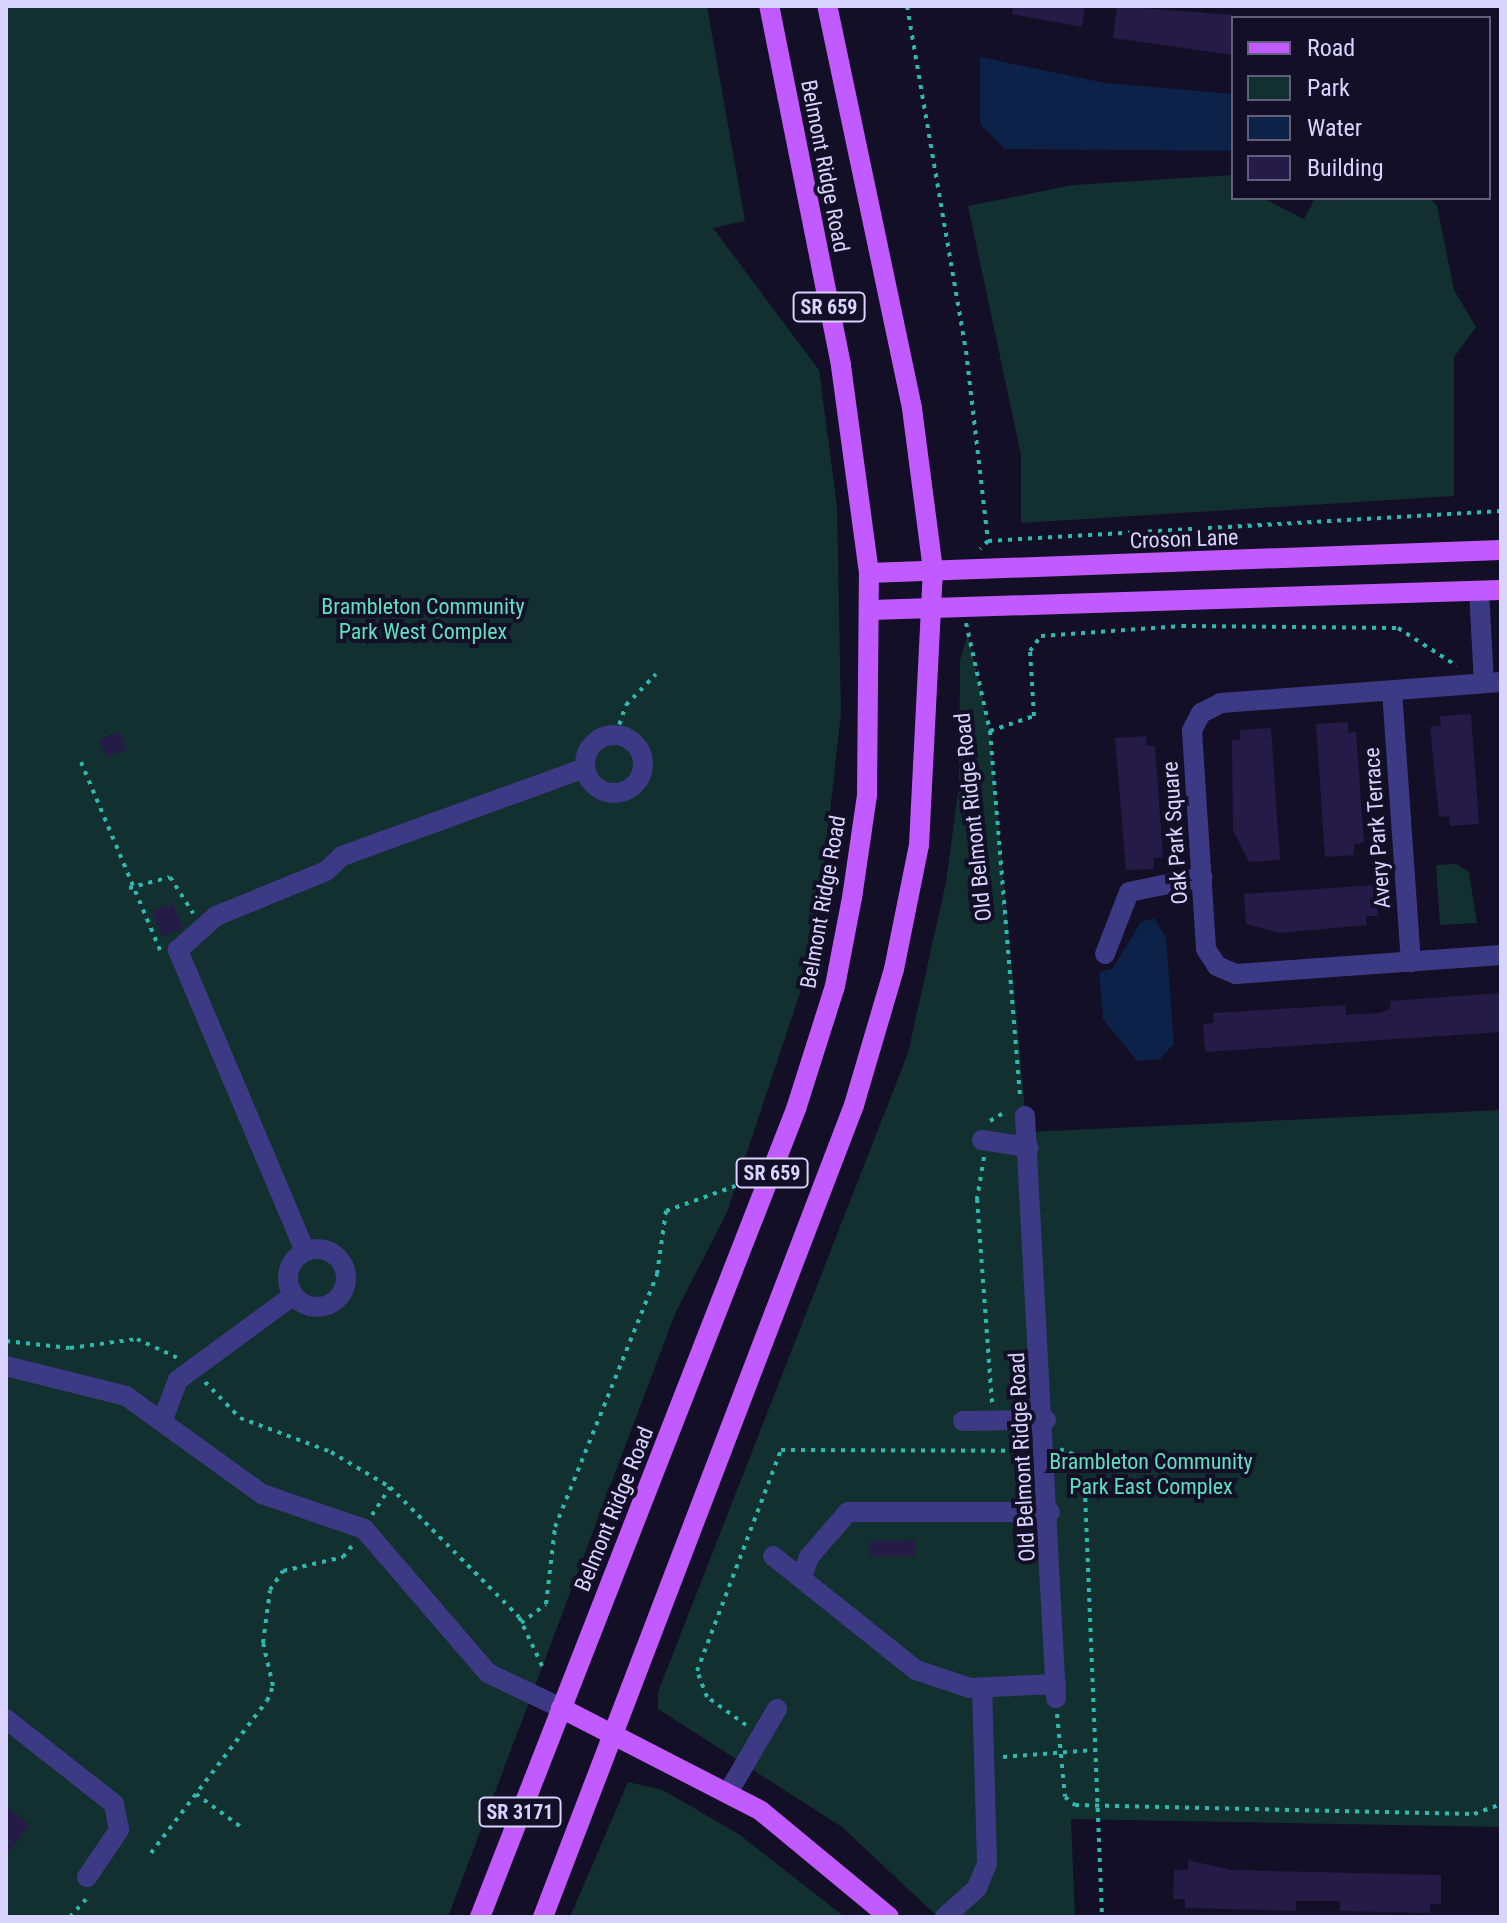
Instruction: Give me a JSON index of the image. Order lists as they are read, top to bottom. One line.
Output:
{"streets":{"main road":["Belmont Ridge Road","SR 659","Croson Lane","SR 3171"],"street":["Old Belmont Ridge Road","Avery Park Terrace","Oak Park Square"]},"crossings":[["Belmont Ridge Road","Croson Lane"],["Belmont Ridge Road","SR 3171"],["Avery Park Terrace","Oak Park Square"]],"parks":["Brambleton Community Park West Complex","Brambleton Community Park East Complex"],"legend":["Road","Park","Water","Building"]}
